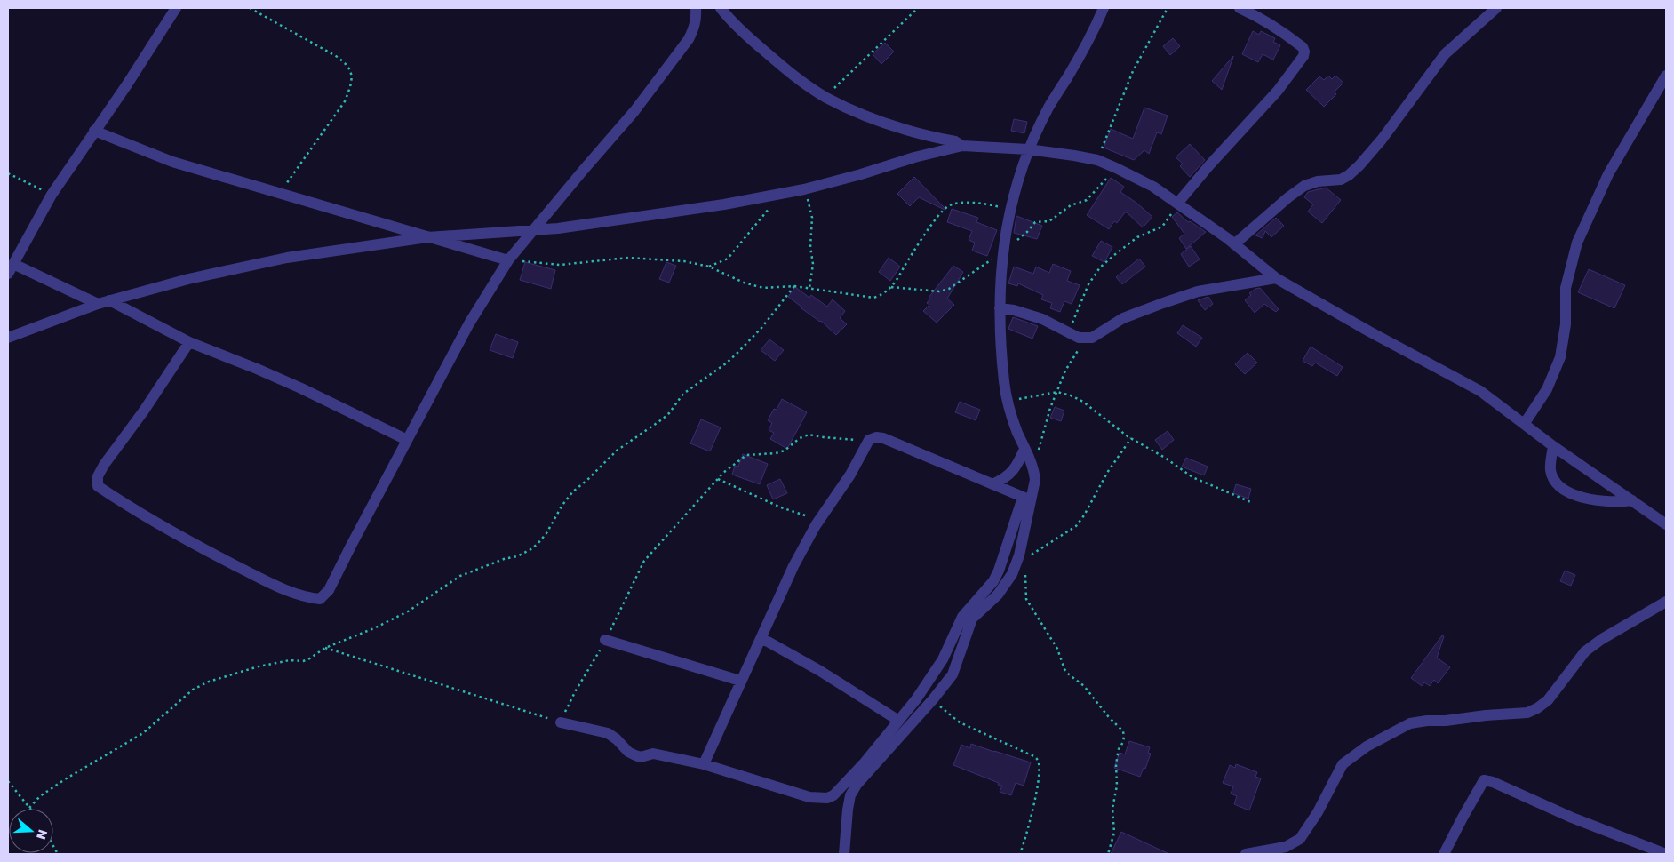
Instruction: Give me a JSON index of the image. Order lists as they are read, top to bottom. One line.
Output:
{"north":"right"}
